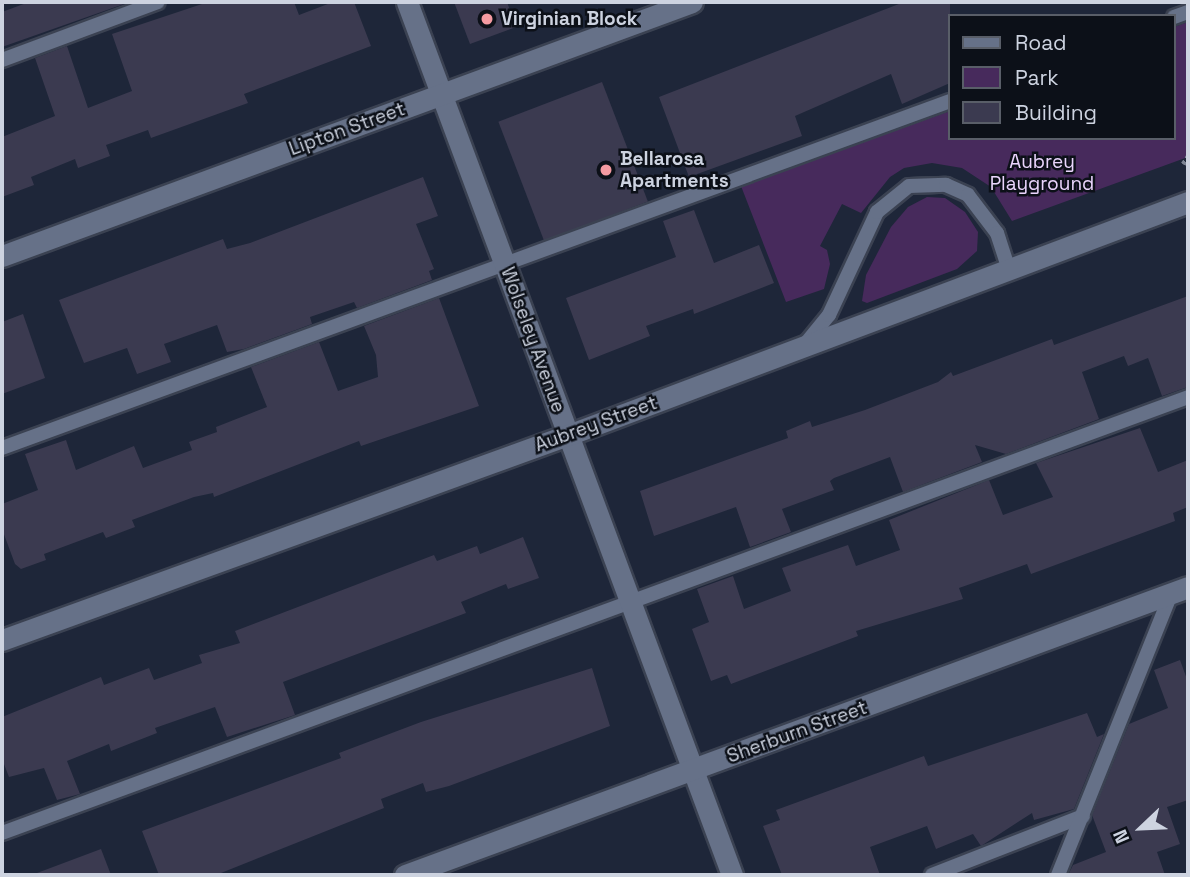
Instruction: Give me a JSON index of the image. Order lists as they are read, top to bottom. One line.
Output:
{"streets":{"street":["Lipton Street","Wolseley Avenue","Aubrey Street","Sherburn Street"]},"crossings":[["Lipton Street","Wolseley Avenue"],["Wolseley Avenue","Aubrey Street"],["Wolseley Avenue","Sherburn Street"]],"parks":["Aubrey Playground"],"places":["Virginian Block","Bellarosa Apartments"],"legend":["Road","Park","Building"],"north":"bottom left"}
